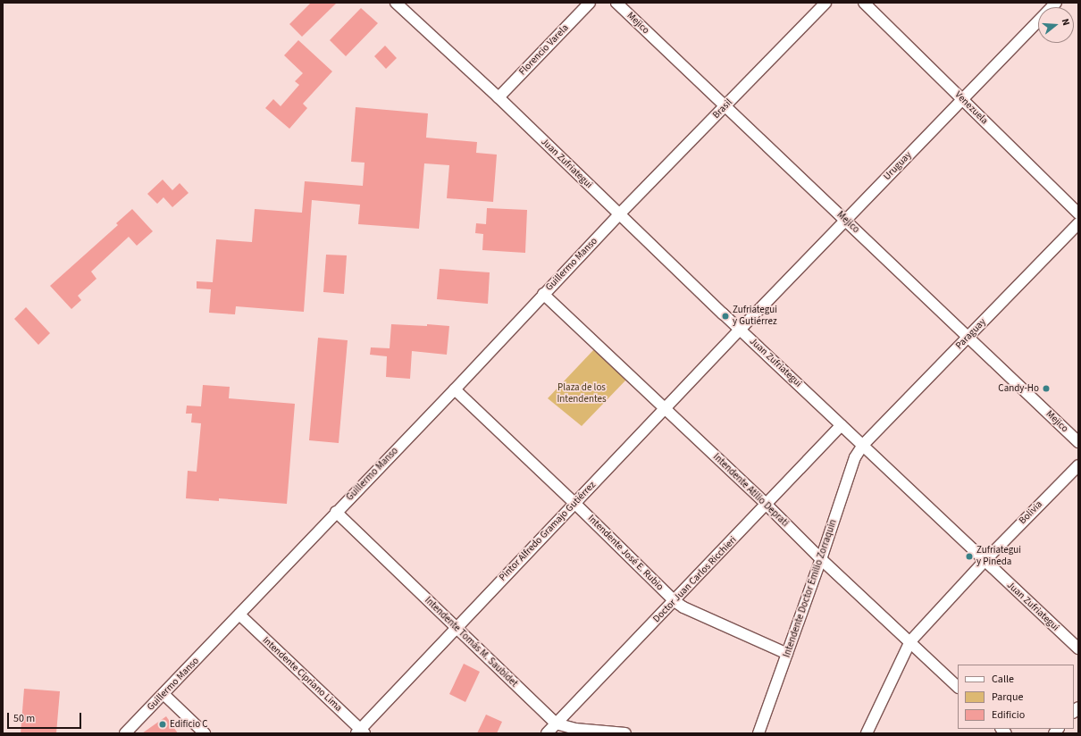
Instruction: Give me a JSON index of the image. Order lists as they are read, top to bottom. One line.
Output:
{"streets":{"street":["Mejico","Florencio Varela","Venezuela","Brasil","Juan Zufriategui","Uruguay","Guillermo Manso","Paraguay","Intendente Atilio Deprati","Bolivia","Pintor Alfredo Gramajo Gutiérrez","Intendente José E. Rubio","Doctor Juan Carlos Ricchieri","Intendente Doctor Emilio Zorraquin","Intendente Tomás M. Saubidet","Intendente Cipriano Lima"]},"crossings":[["Mejico","Brasil"],["Mejico","Uruguay"],["Mejico","Paraguay"],["Florencio Varela","Juan Zufriategui"],["Venezuela","Uruguay"],["Brasil","Juan Zufriategui"],["Brasil","Guillermo Manso"],["Juan Zufriategui","Uruguay"],["Juan Zufriategui","Guillermo Manso"],["Juan Zufriategui","Paraguay"],["Juan Zufriategui","Bolivia"],["Juan Zufriategui","Pintor Alfredo Gramajo Gutiérrez"],["Juan Zufriategui","Doctor Juan Carlos Ricchieri"],["Juan Zufriategui","Intendente Doctor Emilio Zorraquin"],["Uruguay","Pintor Alfredo Gramajo Gutiérrez"],["Guillermo Manso","Intendente Atilio Deprati"],["Guillermo Manso","Intendente José E. Rubio"],["Guillermo Manso","Intendente Tomás M. Saubidet"],["Guillermo Manso","Intendente Cipriano Lima"],["Paraguay","Intendente Doctor Emilio Zorraquin"],["Intendente Atilio Deprati","Bolivia"],["Intendente Atilio Deprati","Pintor Alfredo Gramajo Gutiérrez"],["Intendente Atilio Deprati","Doctor Juan Carlos Ricchieri"],["Intendente Atilio Deprati","Intendente Doctor Emilio Zorraquin"],["Pintor Alfredo Gramajo Gutiérrez","Intendente José E. Rubio"],["Pintor Alfredo Gramajo Gutiérrez","Intendente Tomás M. Saubidet"],["Pintor Alfredo Gramajo Gutiérrez","Intendente Cipriano Lima"],["Intendente José E. Rubio","Doctor Juan Carlos Ricchieri"],["Intendente José E. Rubio","Intendente Doctor Emilio Zorraquin"],["Doctor Juan Carlos Ricchieri","Intendente Tomás M. Saubidet"]],"parks":["Plaza de los Intendentes"],"places":["Zufriategui y Gutiérrez","Candy-Ho","Zufriategui y Pineda","Edificio C"],"legend":["Calle","Parque","Edificio"],"scale_bar":"50 m","north":"right"}
